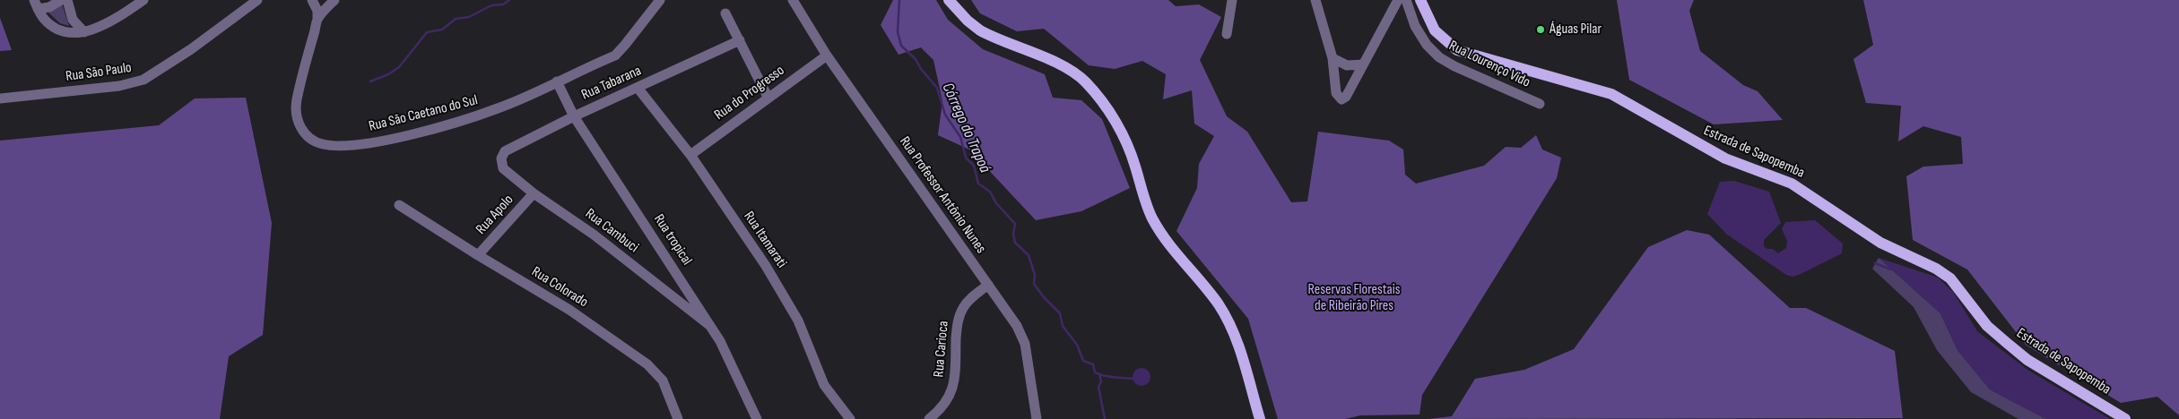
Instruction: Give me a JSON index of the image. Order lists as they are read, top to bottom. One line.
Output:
{"streets":{"main road":["Estrada de Sapopemba"],"street":["Rua Lourenço Vido","Rua São Paulo","Rua Tabarana","Rua do Progresso","Rua São Caetano do Sul","Rua Professor Antônio Nunes","Rua Apolo","Rua Cambuci","Rua tropical","Rua Itamarati","Rua Colorado","Rua Carioca"]},"crossings":[["Rua Tabarana","Rua Cambuci"],["Rua Tabarana","Rua tropical"],["Rua Tabarana","Rua Itamarati"],["Rua do Progresso","Rua Professor Antônio Nunes"],["Rua do Progresso","Rua Itamarati"],["Rua São Caetano do Sul","Rua tropical"],["Rua Professor Antônio Nunes","Rua Carioca"],["Rua Apolo","Rua Cambuci"],["Rua Apolo","Rua Colorado"],["Rua Cambuci","Rua tropical"]],"water":["Córrego do Trapoá"],"parks":["Reservas Florestais de Ribeirão Pires"],"places":["Águas Pilar"]}
